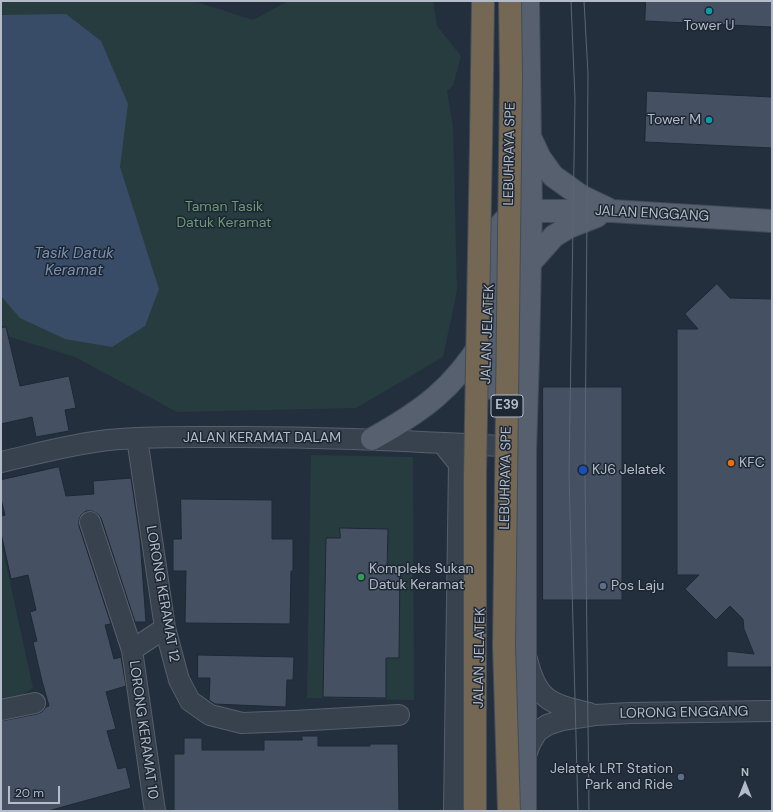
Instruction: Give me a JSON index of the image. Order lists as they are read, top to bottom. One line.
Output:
{"streets":{"highway":["LEBUHRAYA SPE","E39"],"main road":["JALAN ENGGANG","JALAN JELATEK"],"street":["JALAN KERAMAT DALAM","LORONG KERAMAT 12","LORONG ENGGANG","LORONG KERAMAT 10"]},"crossings":[["LEBUHRAYA SPE","JALAN JELATEK"],["JALAN ENGGANG","JALAN JELATEK"],["JALAN JELATEK","JALAN KERAMAT DALAM"],["JALAN KERAMAT DALAM","LORONG KERAMAT 12"],["LORONG KERAMAT 12","LORONG KERAMAT 10"]],"water":["Tasik Datuk Keramat"],"parks":["Taman Tasik Datuk Keramat"],"places":["Tower U","Tower M","KFC","KJ6 Jelatek","Kompleks Sukan Datuk Keramat","Pos Laju","Jelatek LRT Station Park and Ride"],"scale_bar":"20 m","north":"top"}
